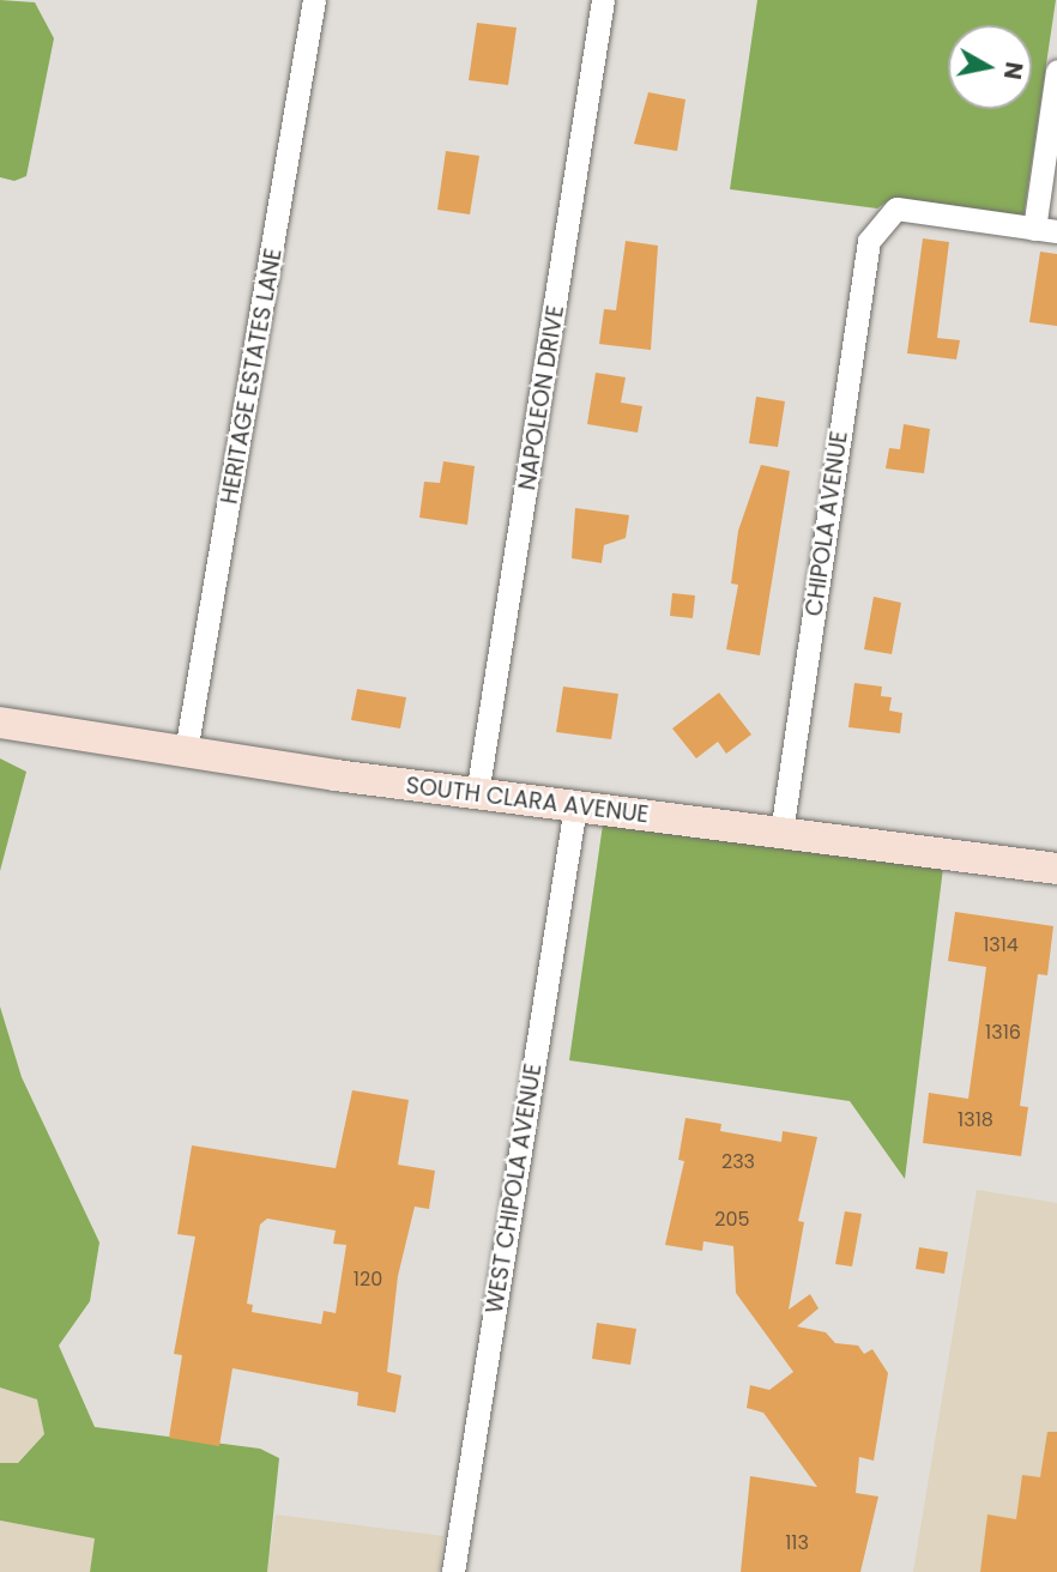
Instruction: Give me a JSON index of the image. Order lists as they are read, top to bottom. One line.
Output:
{"streets":{"street":["HERITAGE ESTATES LANE","NAPOLEON DRIVE","CHIPOLA AVENUE","SOUTH CLARA AVENUE","WEST CHIPOLA AVENUE"]},"crossings":[["HERITAGE ESTATES LANE","SOUTH CLARA AVENUE"],["NAPOLEON DRIVE","SOUTH CLARA AVENUE"],["CHIPOLA AVENUE","SOUTH CLARA AVENUE"],["SOUTH CLARA AVENUE","WEST CHIPOLA AVENUE"]],"house_numbers":["1314","1316","1318","233","205","120","113"],"north":"right"}
